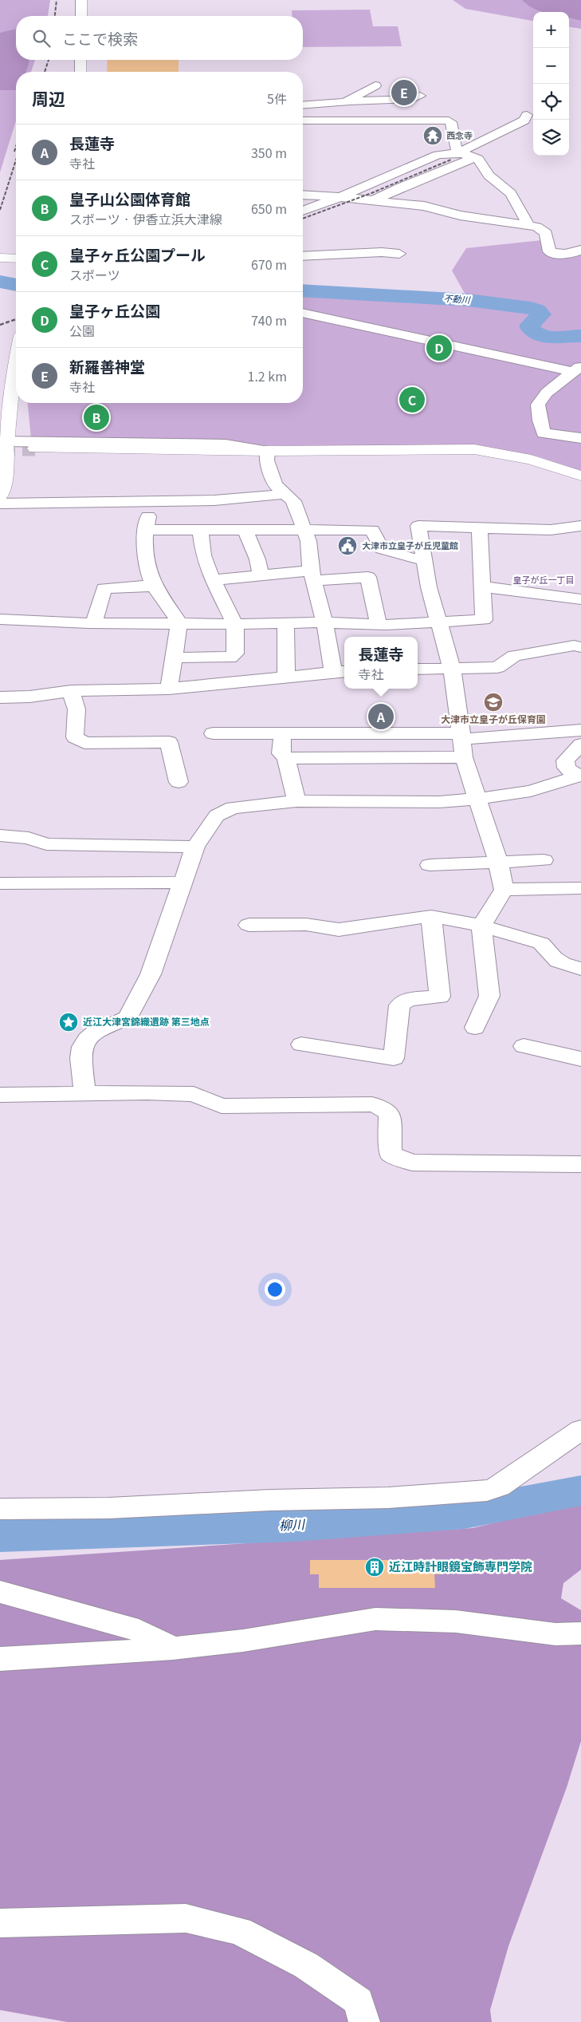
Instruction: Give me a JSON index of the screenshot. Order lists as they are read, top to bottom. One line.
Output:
{"districts":["皇子が丘一丁目"],"water":["不動川","柳川"],"places":{"temple":["西念寺"],"public building":["大津市立皇子が丘児童館"],"school or university":["大津市立皇子が丘保育園"],"place":["近江大津宮錦織遺跡 第三地点"],"building":["近江時計眼鏡宝飾専門学院"]},"page":{"map_buttons":["+","−"],"search":"ここで検索","heading":["周辺","5件"],"pins":["E","D","C","B","A"],"list":[{"mark":"A","name":"長蓮寺","note":"寺社","value":"350 m"},{"mark":"B","name":"皇子山公園体育館","note":"スポーツ · 伊香立浜大津線","value":"650 m"},{"mark":"C","name":"皇子ヶ丘公園プール","note":"スポーツ","value":"670 m"},{"mark":"D","name":"皇子ヶ丘公園","note":"公園","value":"740 m"},{"mark":"E","name":"新羅善神堂","note":"寺社","value":"1.2 km"}],"popup":["長蓮寺","寺社"]}}
